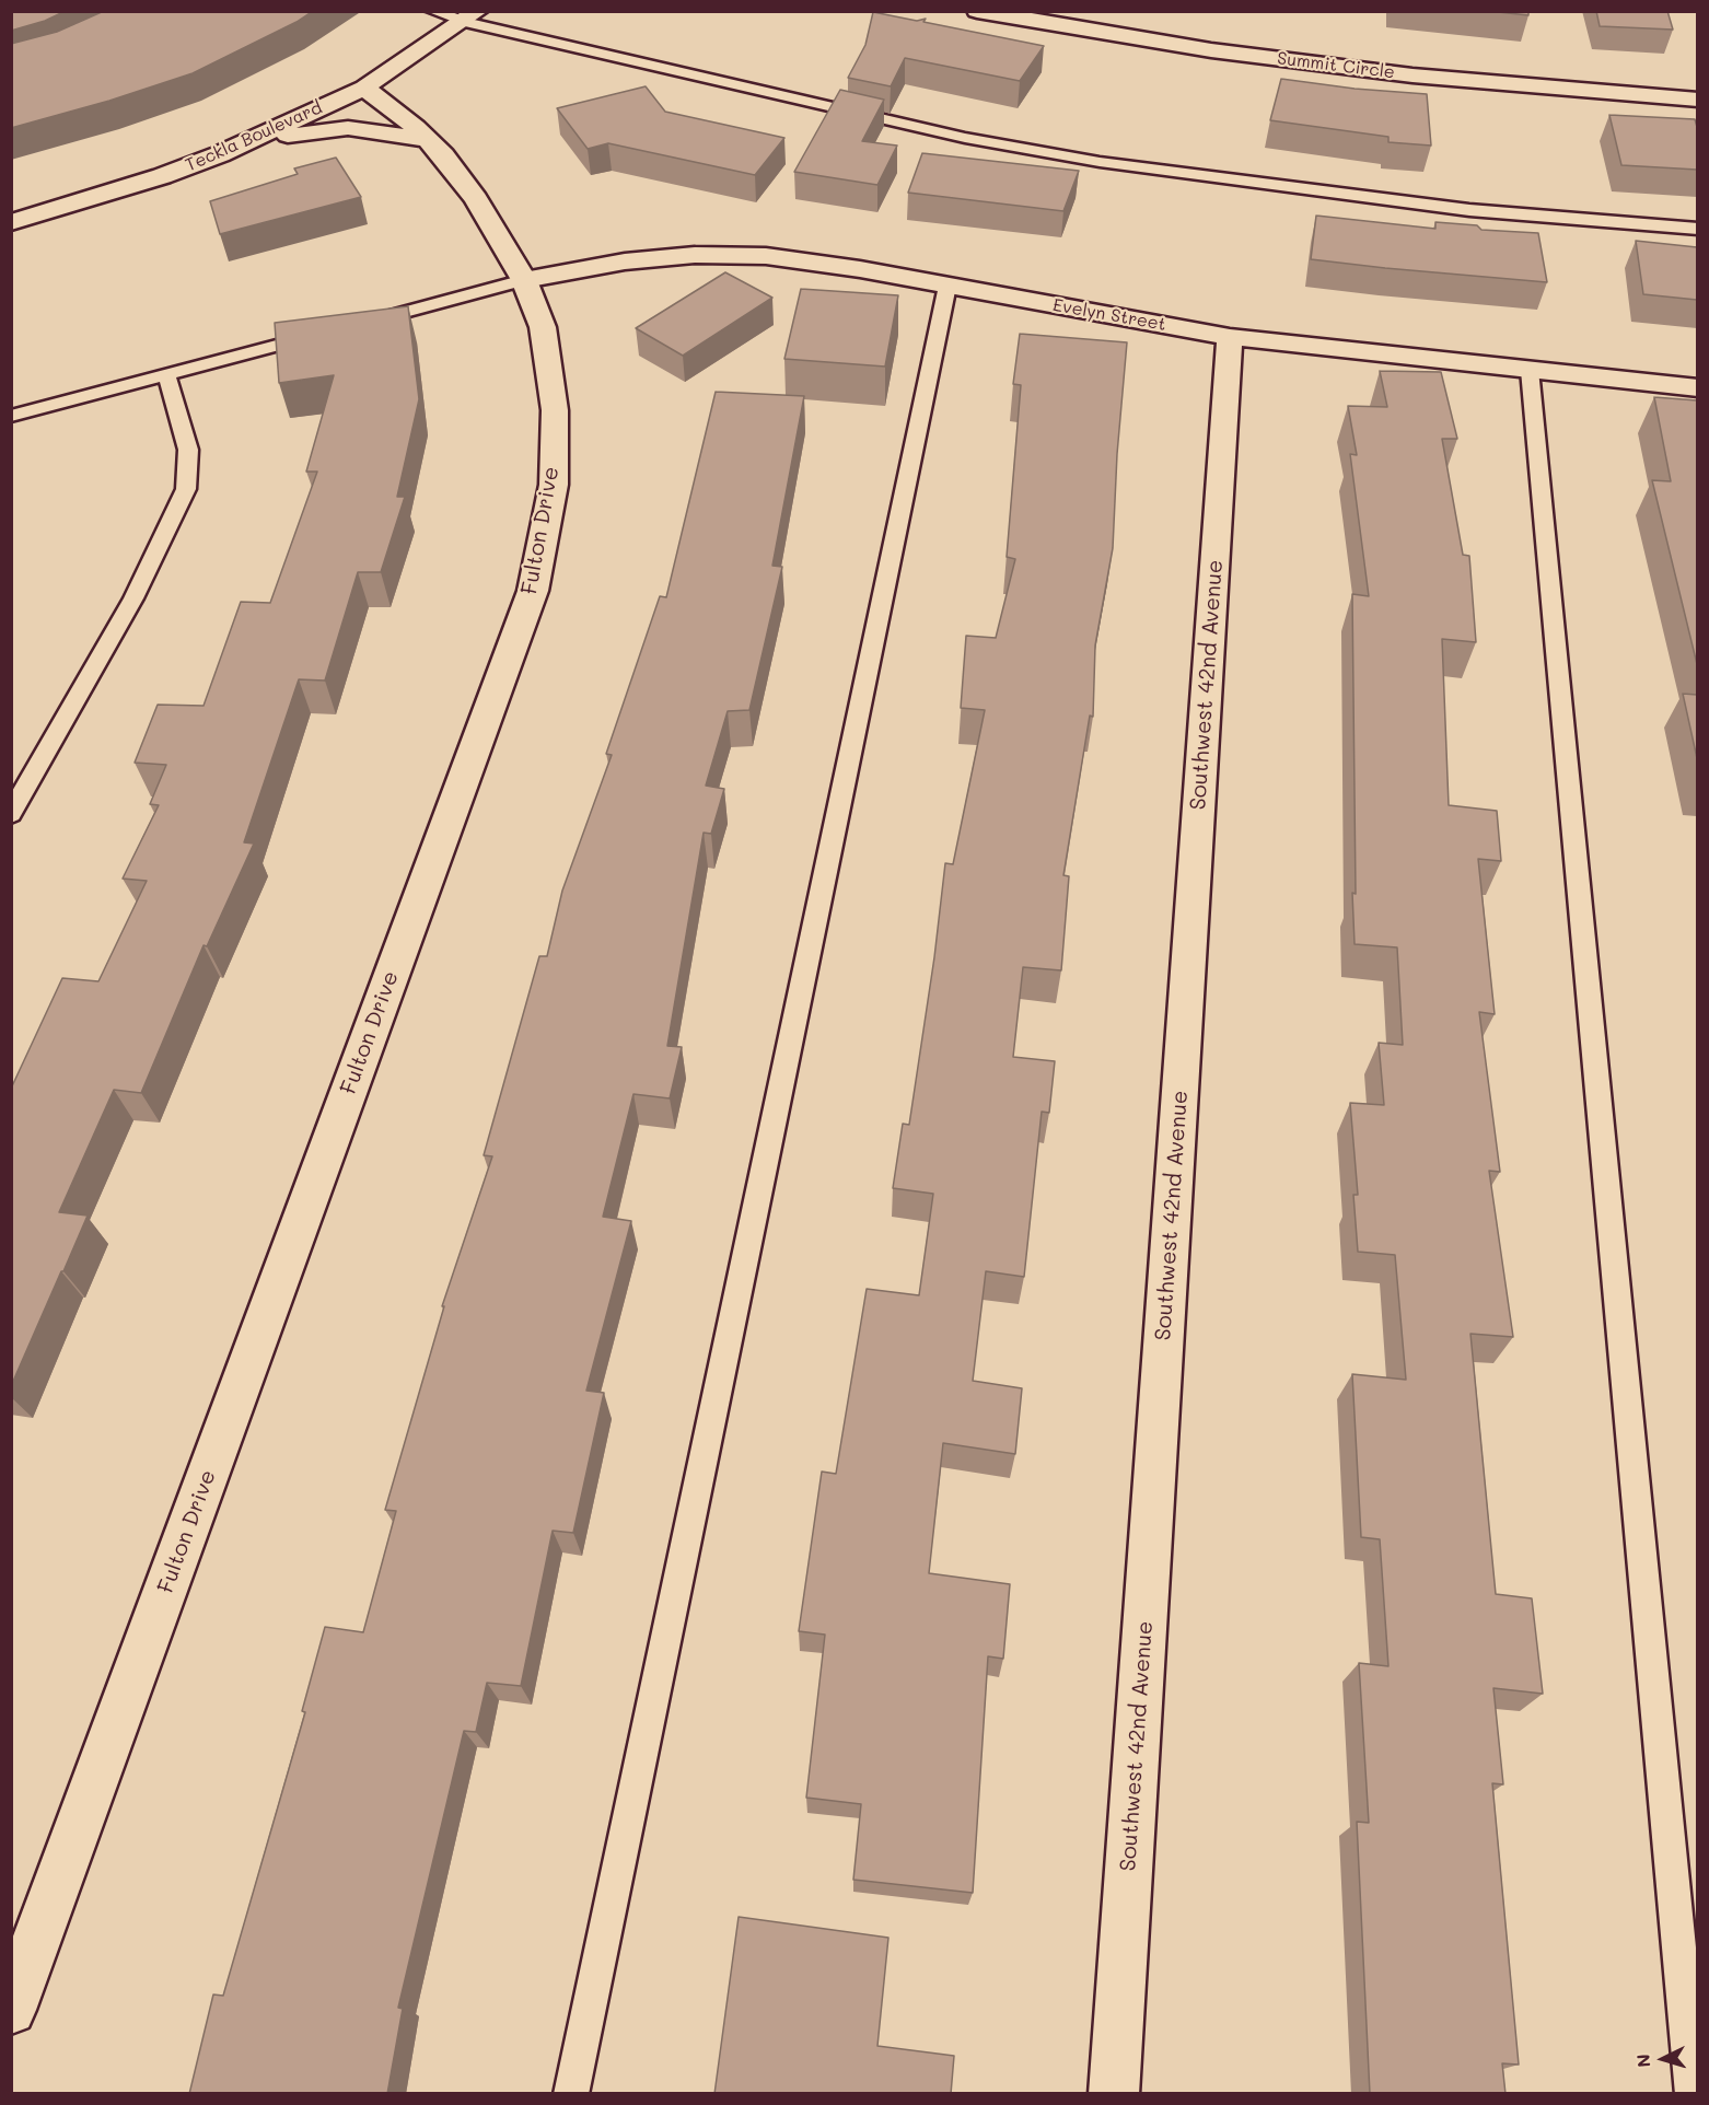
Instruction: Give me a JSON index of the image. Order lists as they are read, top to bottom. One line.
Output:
{"streets":{"street":["Summit Circle","Teckla Boulevard","Evelyn Street","Fulton Drive","Southwest 42nd Avenue"]},"crossings":[["Teckla Boulevard","Fulton Drive"],["Evelyn Street","Fulton Drive"],["Evelyn Street","Southwest 42nd Avenue"]],"north":"left"}
